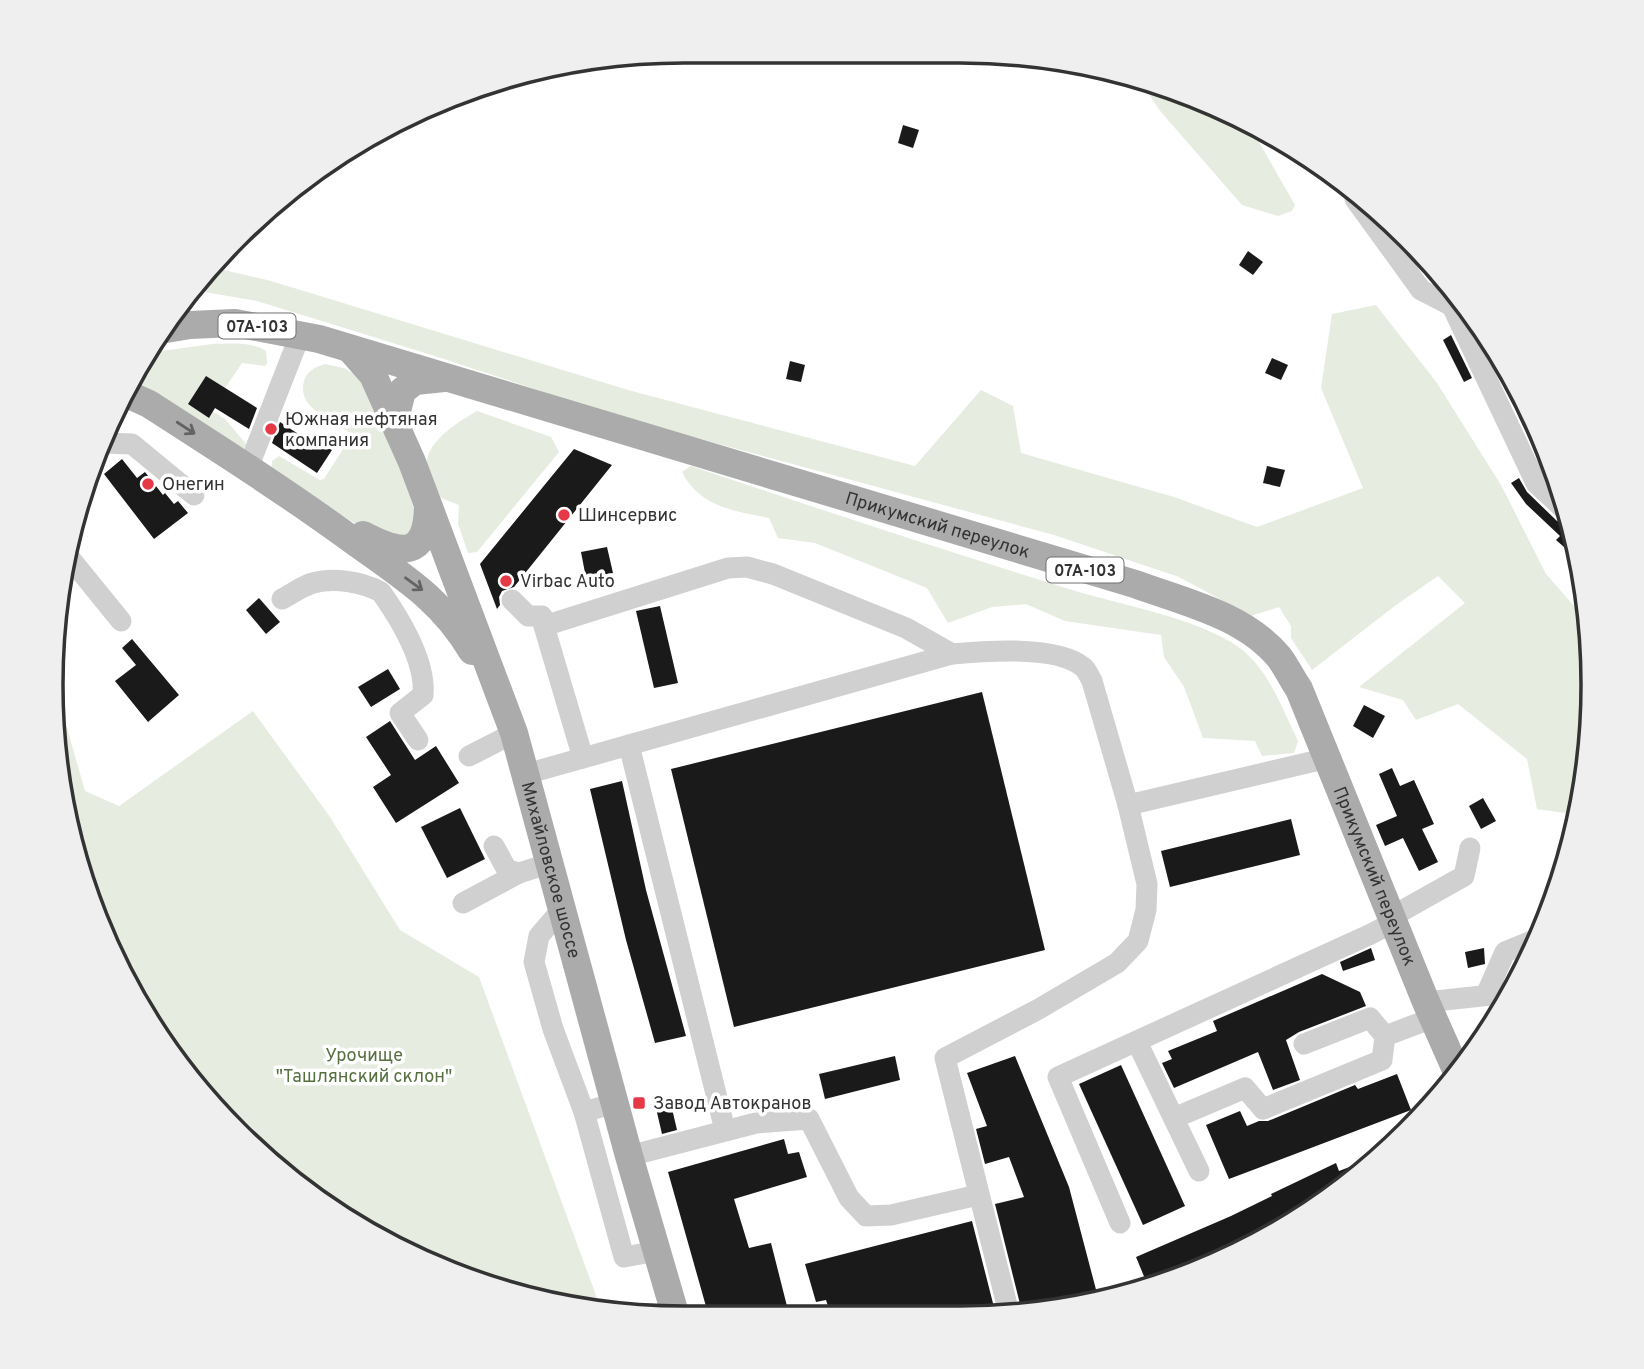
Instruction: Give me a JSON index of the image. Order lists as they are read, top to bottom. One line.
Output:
{"streets":{"main road":["07А-103","Прикумский переулок","Михайловское шоссе"]},"crossings":[["07А-103","Прикумский переулок"],["07А-103","Михайловское шоссе"],["Прикумский переулок","Михайловское шоссе"]],"parks":["Урочище \"Ташлянский склон\""],"places":{"other":["Южная нефтяная компания","Онегин","Шинсервис","Virbac Auto"],"transit":["Завод Автокранов"]}}
